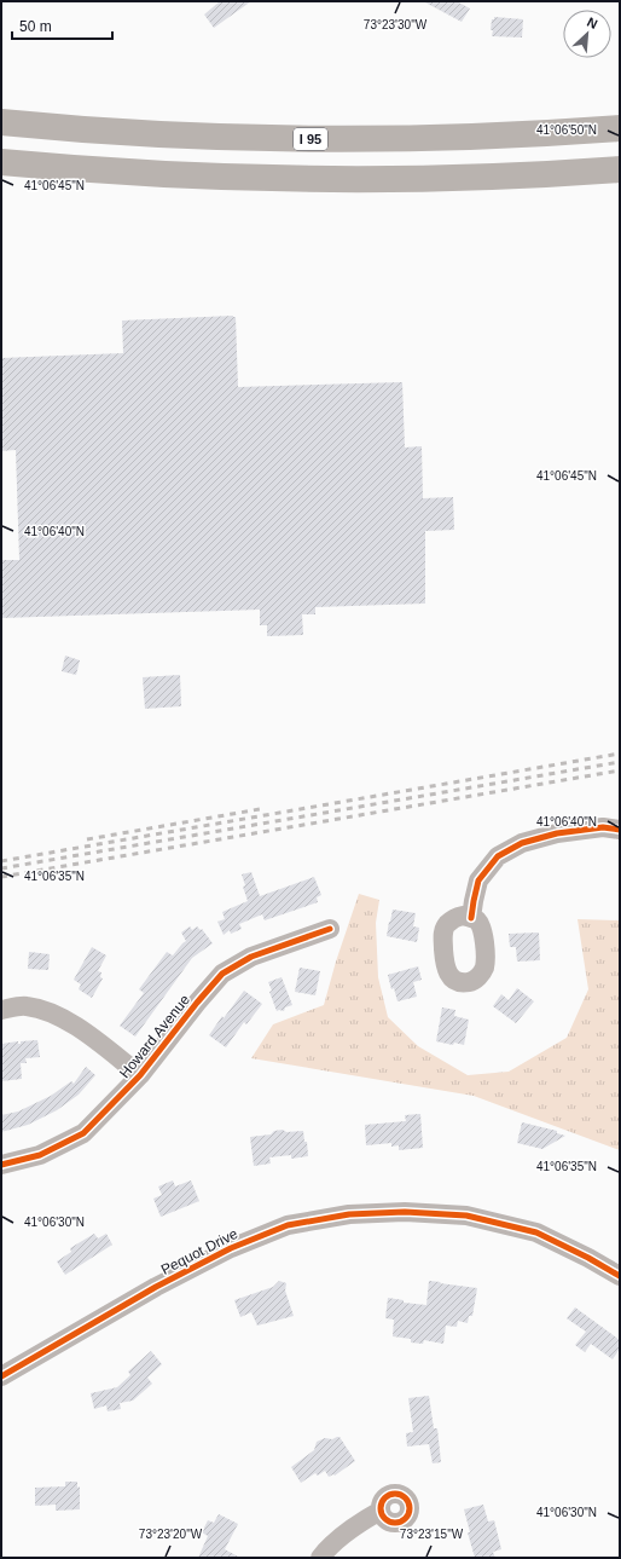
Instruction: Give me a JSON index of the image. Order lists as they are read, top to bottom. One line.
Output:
{"streets":{"highway":["I 95"],"street":["Howard Avenue","Pequot Drive"]},"scale_bar":"50 m","north":"top right","coordinates":["73°23'30\"W","41°06'50\"N","41°06'45\"N","41°06'40\"N","41°06'35\"N","41°06'30\"N","73°23'20\"W","73°23'15\"W"]}
